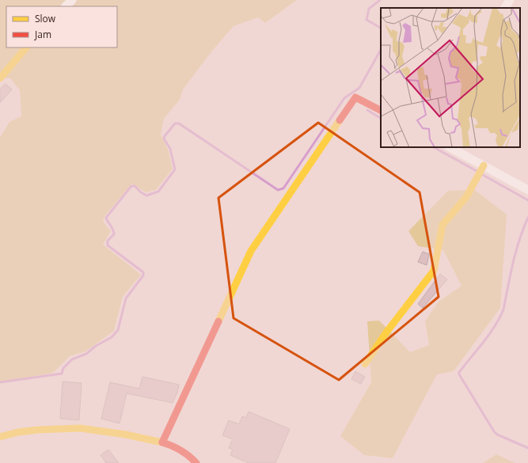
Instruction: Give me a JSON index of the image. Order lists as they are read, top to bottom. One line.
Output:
{"legend":["Slow","Jam"]}
